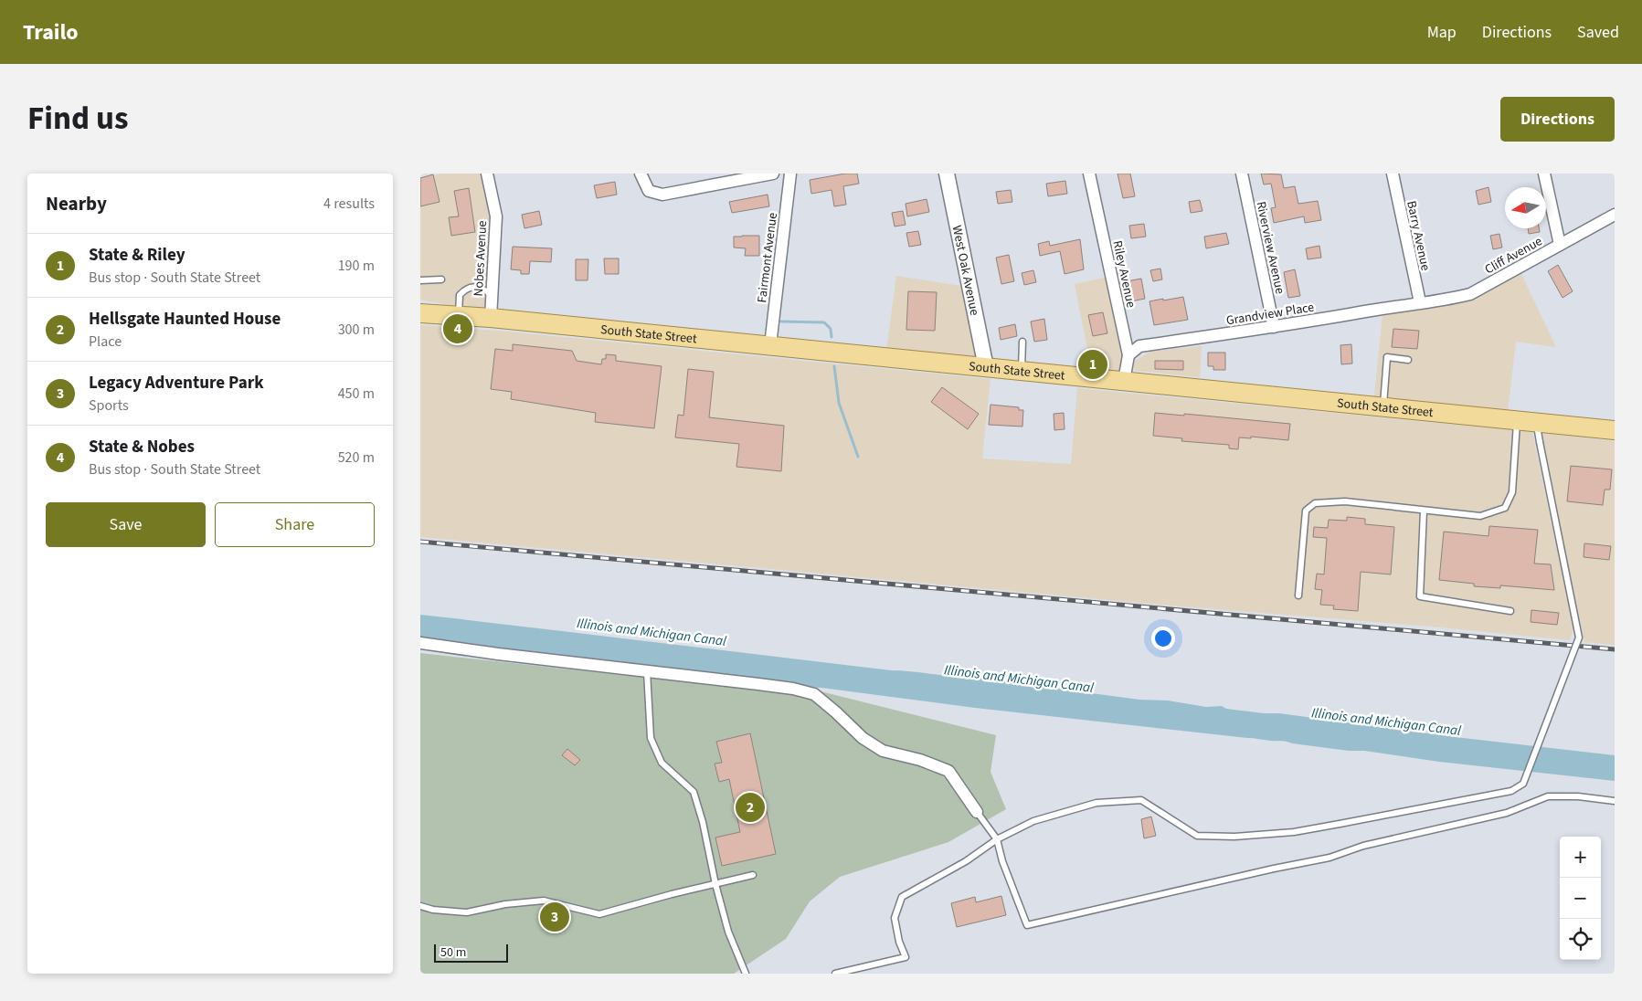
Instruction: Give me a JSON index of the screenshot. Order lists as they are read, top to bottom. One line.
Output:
{"streets":{"main road":["South State Street"],"street":["Barry Avenue","Riverview Avenue","Cliff Avenue","Fairmont Avenue","Nobes Avenue","West Oak Avenue","Riley Avenue","Grandview Place"]},"crossings":[["Barry Avenue","Cliff Avenue"],["Barry Avenue","Grandview Place"],["Riverview Avenue","Grandview Place"],["Cliff Avenue","Grandview Place"],["Fairmont Avenue","South State Street"],["Nobes Avenue","South State Street"],["West Oak Avenue","South State Street"],["Riley Avenue","Grandview Place"],["Riley Avenue","South State Street"]],"water":["Illinois and Michigan Canal"],"scale_bar":"50 m","north":"left","page":{"header":"Trailo","nav":["Map","Directions","Saved"],"title":"Find us","buttons":["Directions",["Save","Share"]],"heading":["Nearby","4 results"],"list":[{"mark":"1","name":"State & Riley","note":"Bus stop · South State Street","value":"190 m"},{"mark":"2","name":"Hellsgate Haunted House","note":"Place","value":"300 m"},{"mark":"3","name":"Legacy Adventure Park","note":"Sports","value":"450 m"},{"mark":"4","name":"State & Nobes","note":"Bus stop · South State Street","value":"520 m"}],"pins":["4","1","2","3"],"map_buttons":["+","−"],"scale":"50 m"}}
